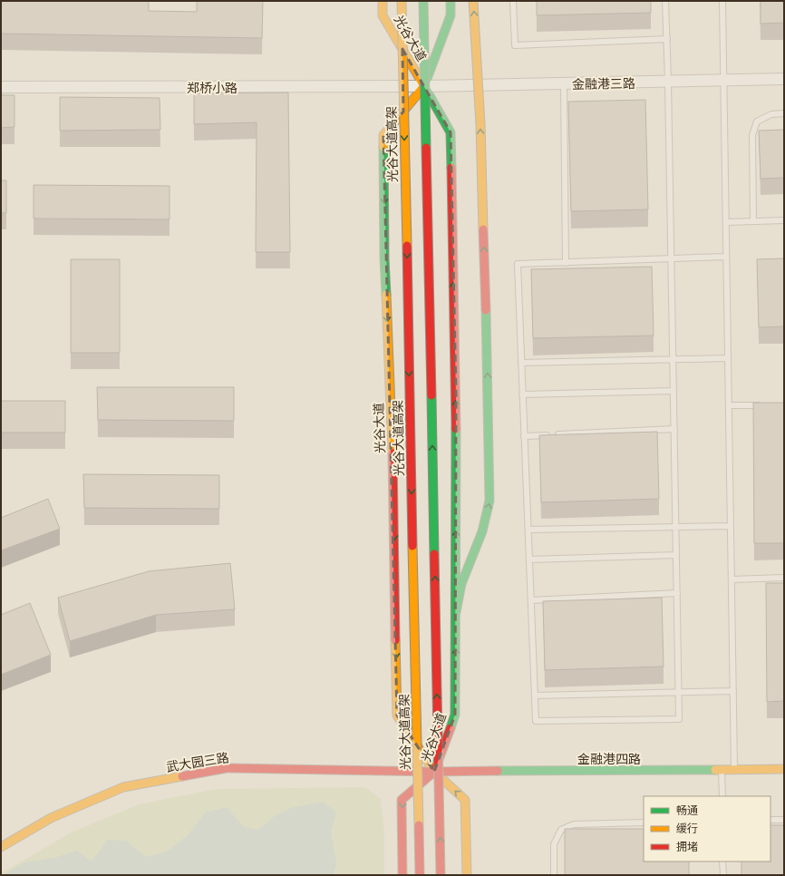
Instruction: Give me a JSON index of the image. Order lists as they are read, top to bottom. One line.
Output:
{"streets":{"main road":["光谷大道","光谷大道高架","金融港四路","武大园三路"],"street":["金融港三路","郑桥小路"]},"crossings":[["光谷大道","金融港三路"],["光谷大道","郑桥小路"],["光谷大道","金融港四路"],["光谷大道","武大园三路"],["金融港三路","郑桥小路"],["金融港四路","武大园三路"]],"legend":["畅通","缓行","拥堵"]}
